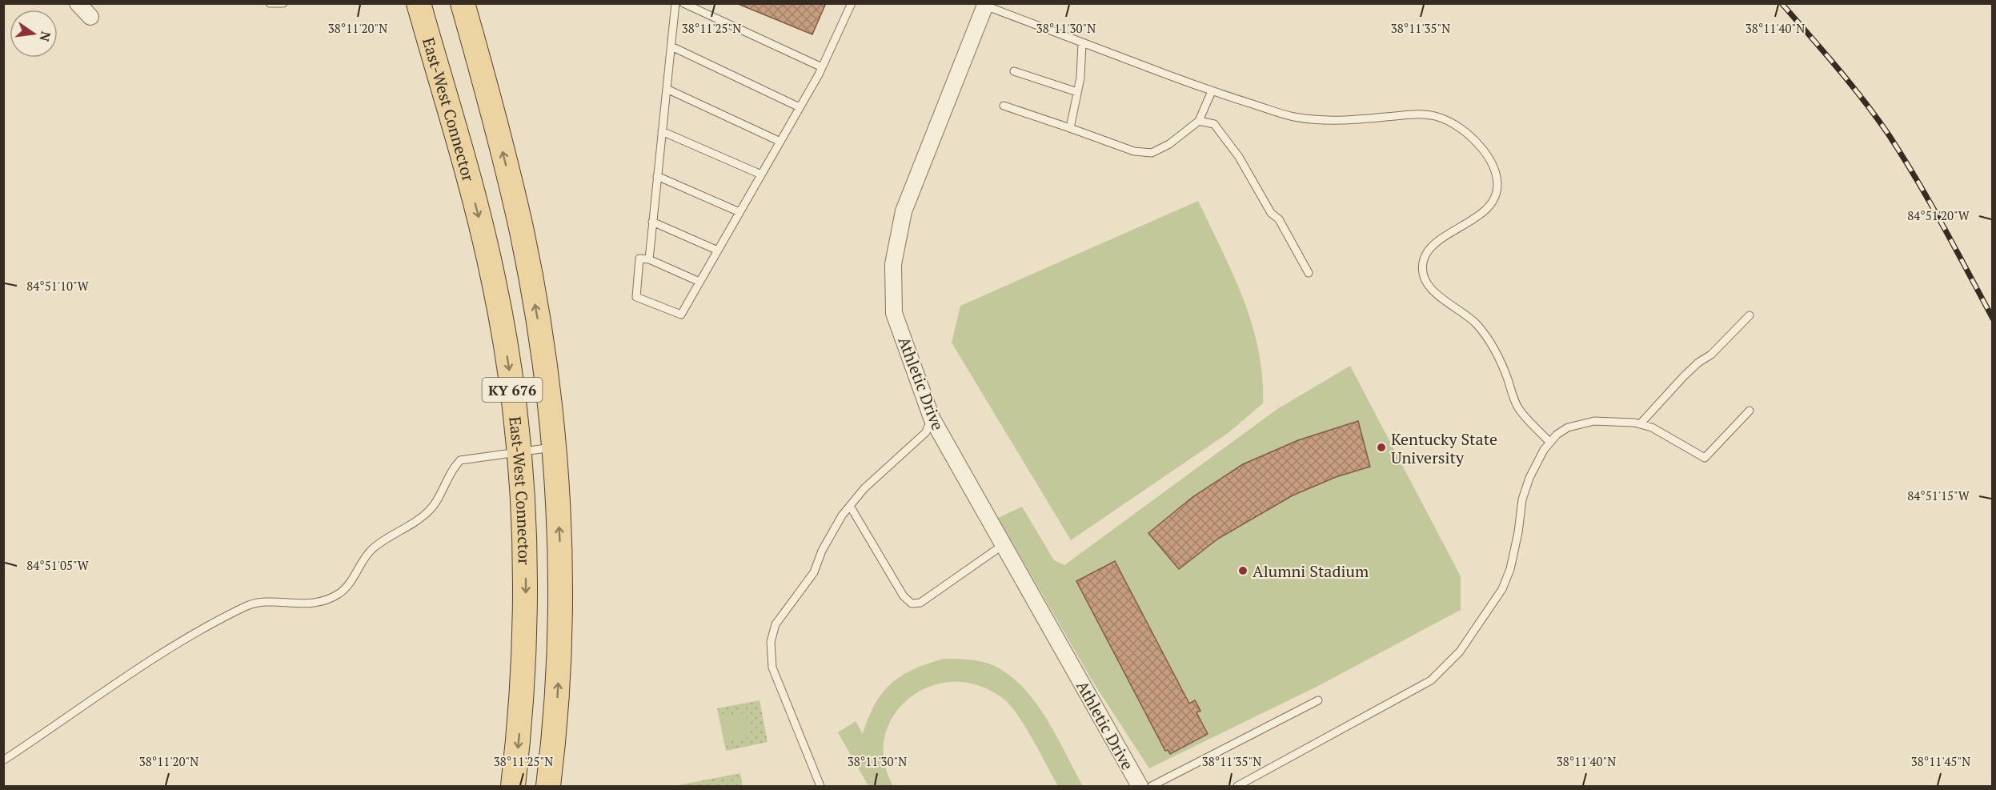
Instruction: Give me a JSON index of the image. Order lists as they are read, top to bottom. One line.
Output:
{"streets":{"main road":["East-West Connector","KY 676"],"street":["Athletic Drive"]},"places":["Kentucky State University","Alumni Stadium"],"north":"right","coordinates":["38°11'25\"N","38°11'30\"N","38°11'40\"N","38°11'20\"N","38°11'35\"N","84°51'20\"W","84°51'10\"W","84°51'15\"W","84°51'05\"W","38°11'45\"N"]}
